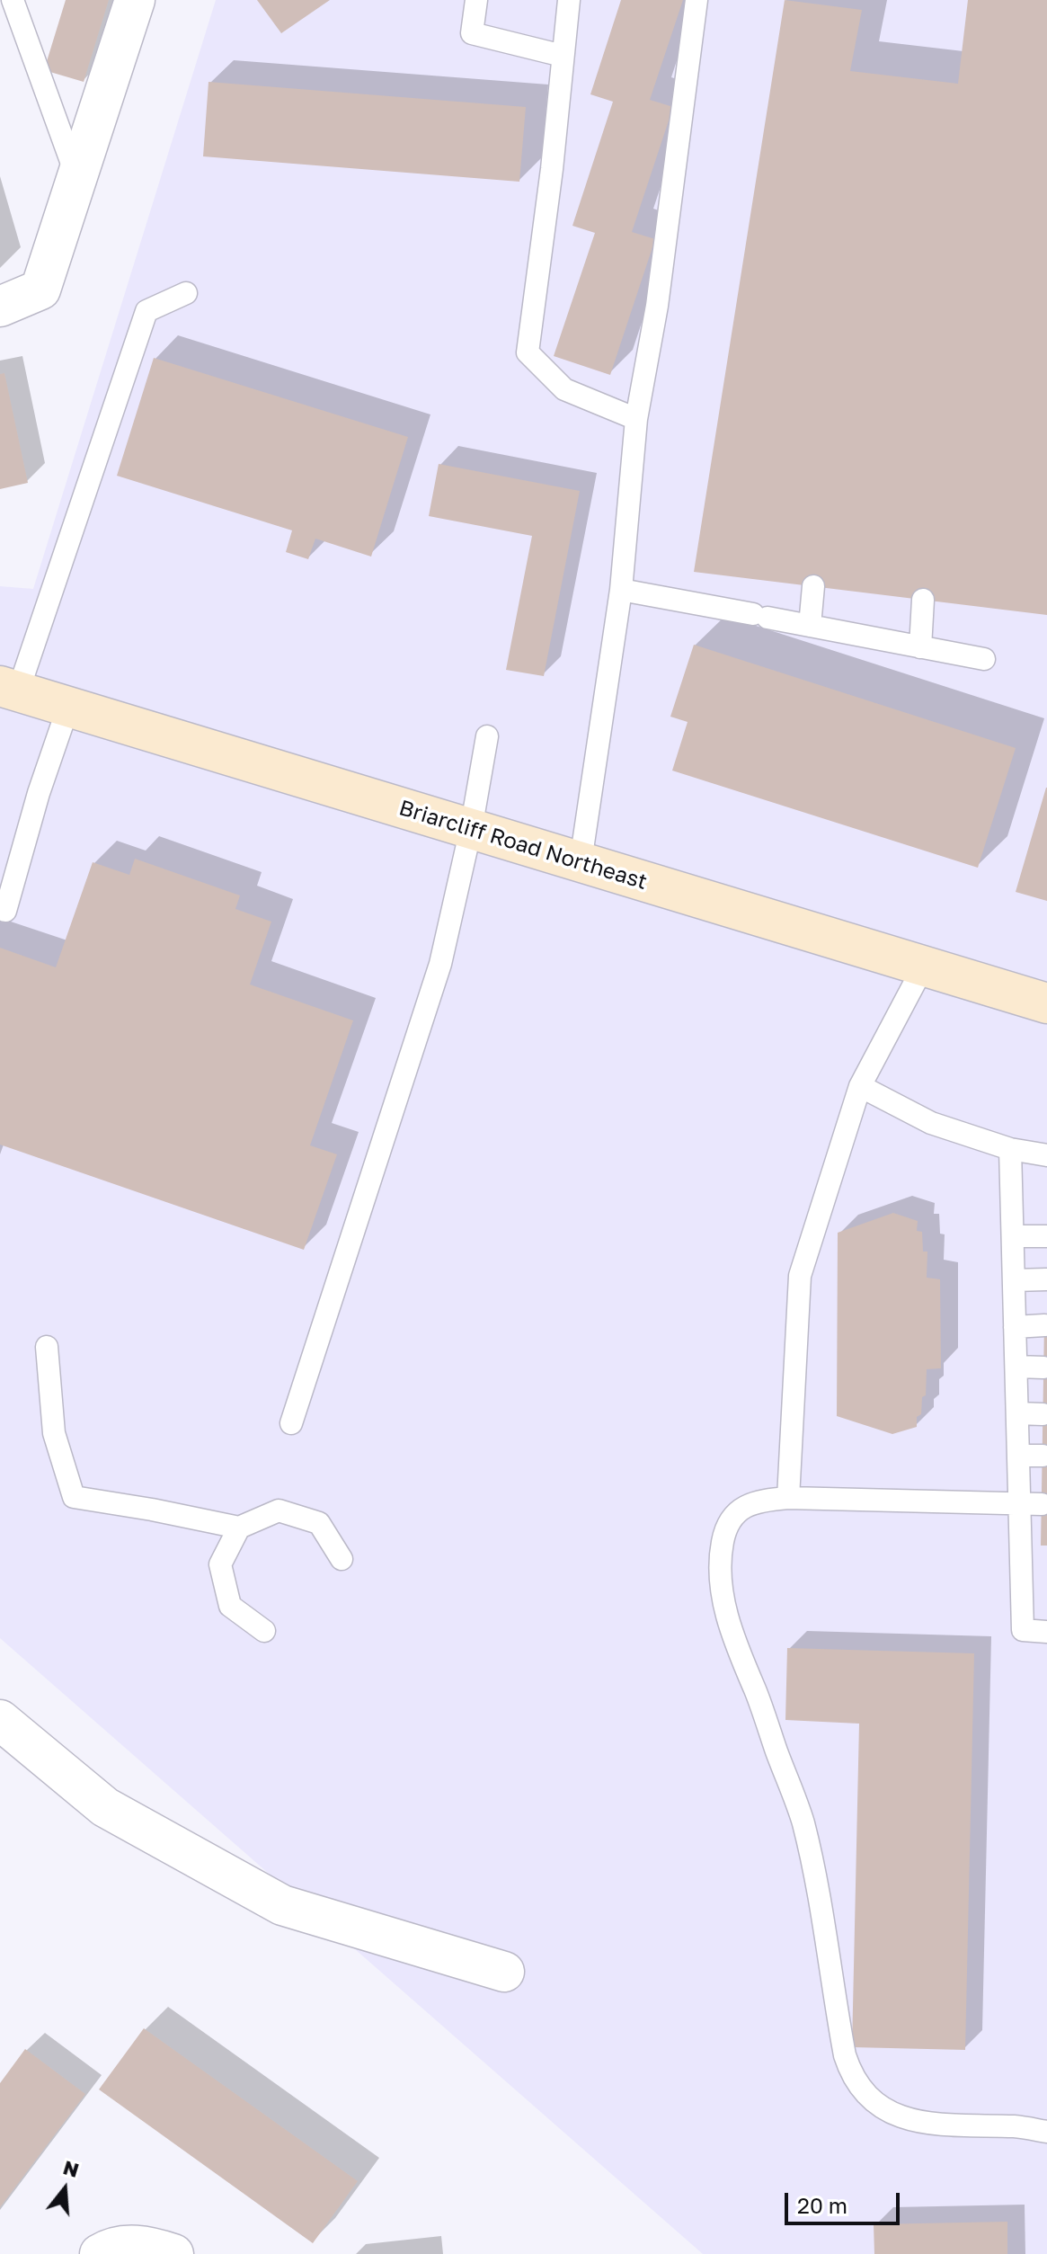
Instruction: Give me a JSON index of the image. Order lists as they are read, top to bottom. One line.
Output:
{"streets":{"main road":["Briarcliff Road Northeast"]},"scale_bar":"20 m","north":"top"}
